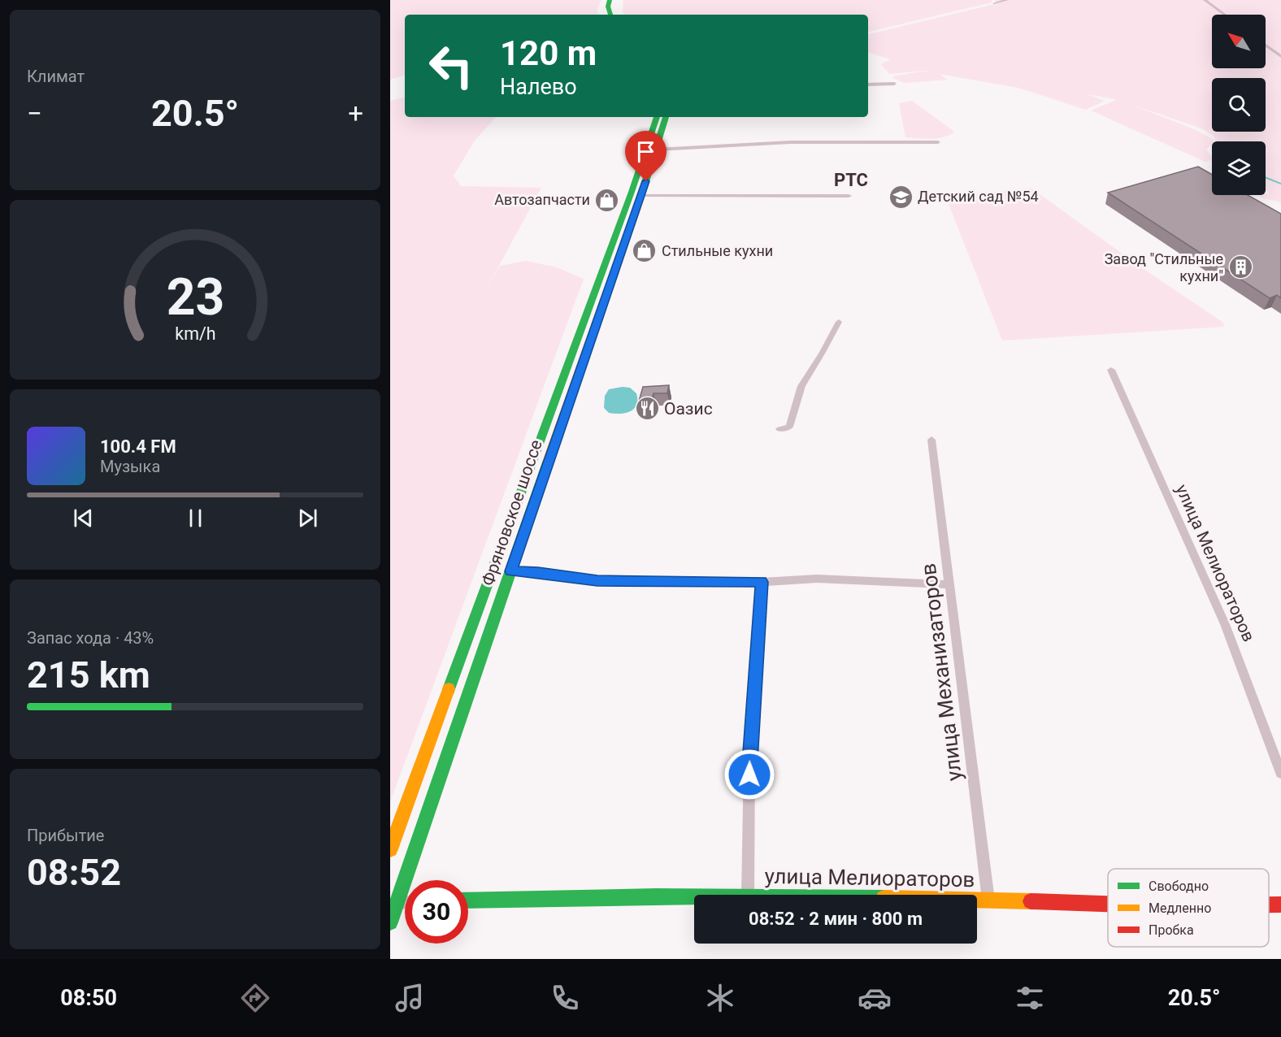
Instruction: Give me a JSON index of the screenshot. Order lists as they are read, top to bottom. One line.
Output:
{"streets":{"main road":["Фряновское шоссе","улица Мелиораторов"],"street":["улица Механизаторов"]},"crossings":[["улица Мелиораторов","улица Механизаторов"]],"districts":["РТС"],"places":{"school or university":["Детский сад №54"],"shop":["Автозапчасти","Стильные кухни"],"building":["Завод \"Стильные кухни\""],"restaurant":["Оазис"]},"legend":["Свободно","Медленно","Пробка"],"north":"top left","page":{"tile":["Климат",["Запас хода · 43%","215 km"],["Прибытие","08:52"]],"turn":["120 m","Налево"],"heat":["−","20.5°","+"],"song":["100.4 FM","Музыка"],"limit":"30","trip":"08:52 · 2 мин · 800 m","tabs":["08:50","20.5°"],"gauge":["23","km/h"]}}
